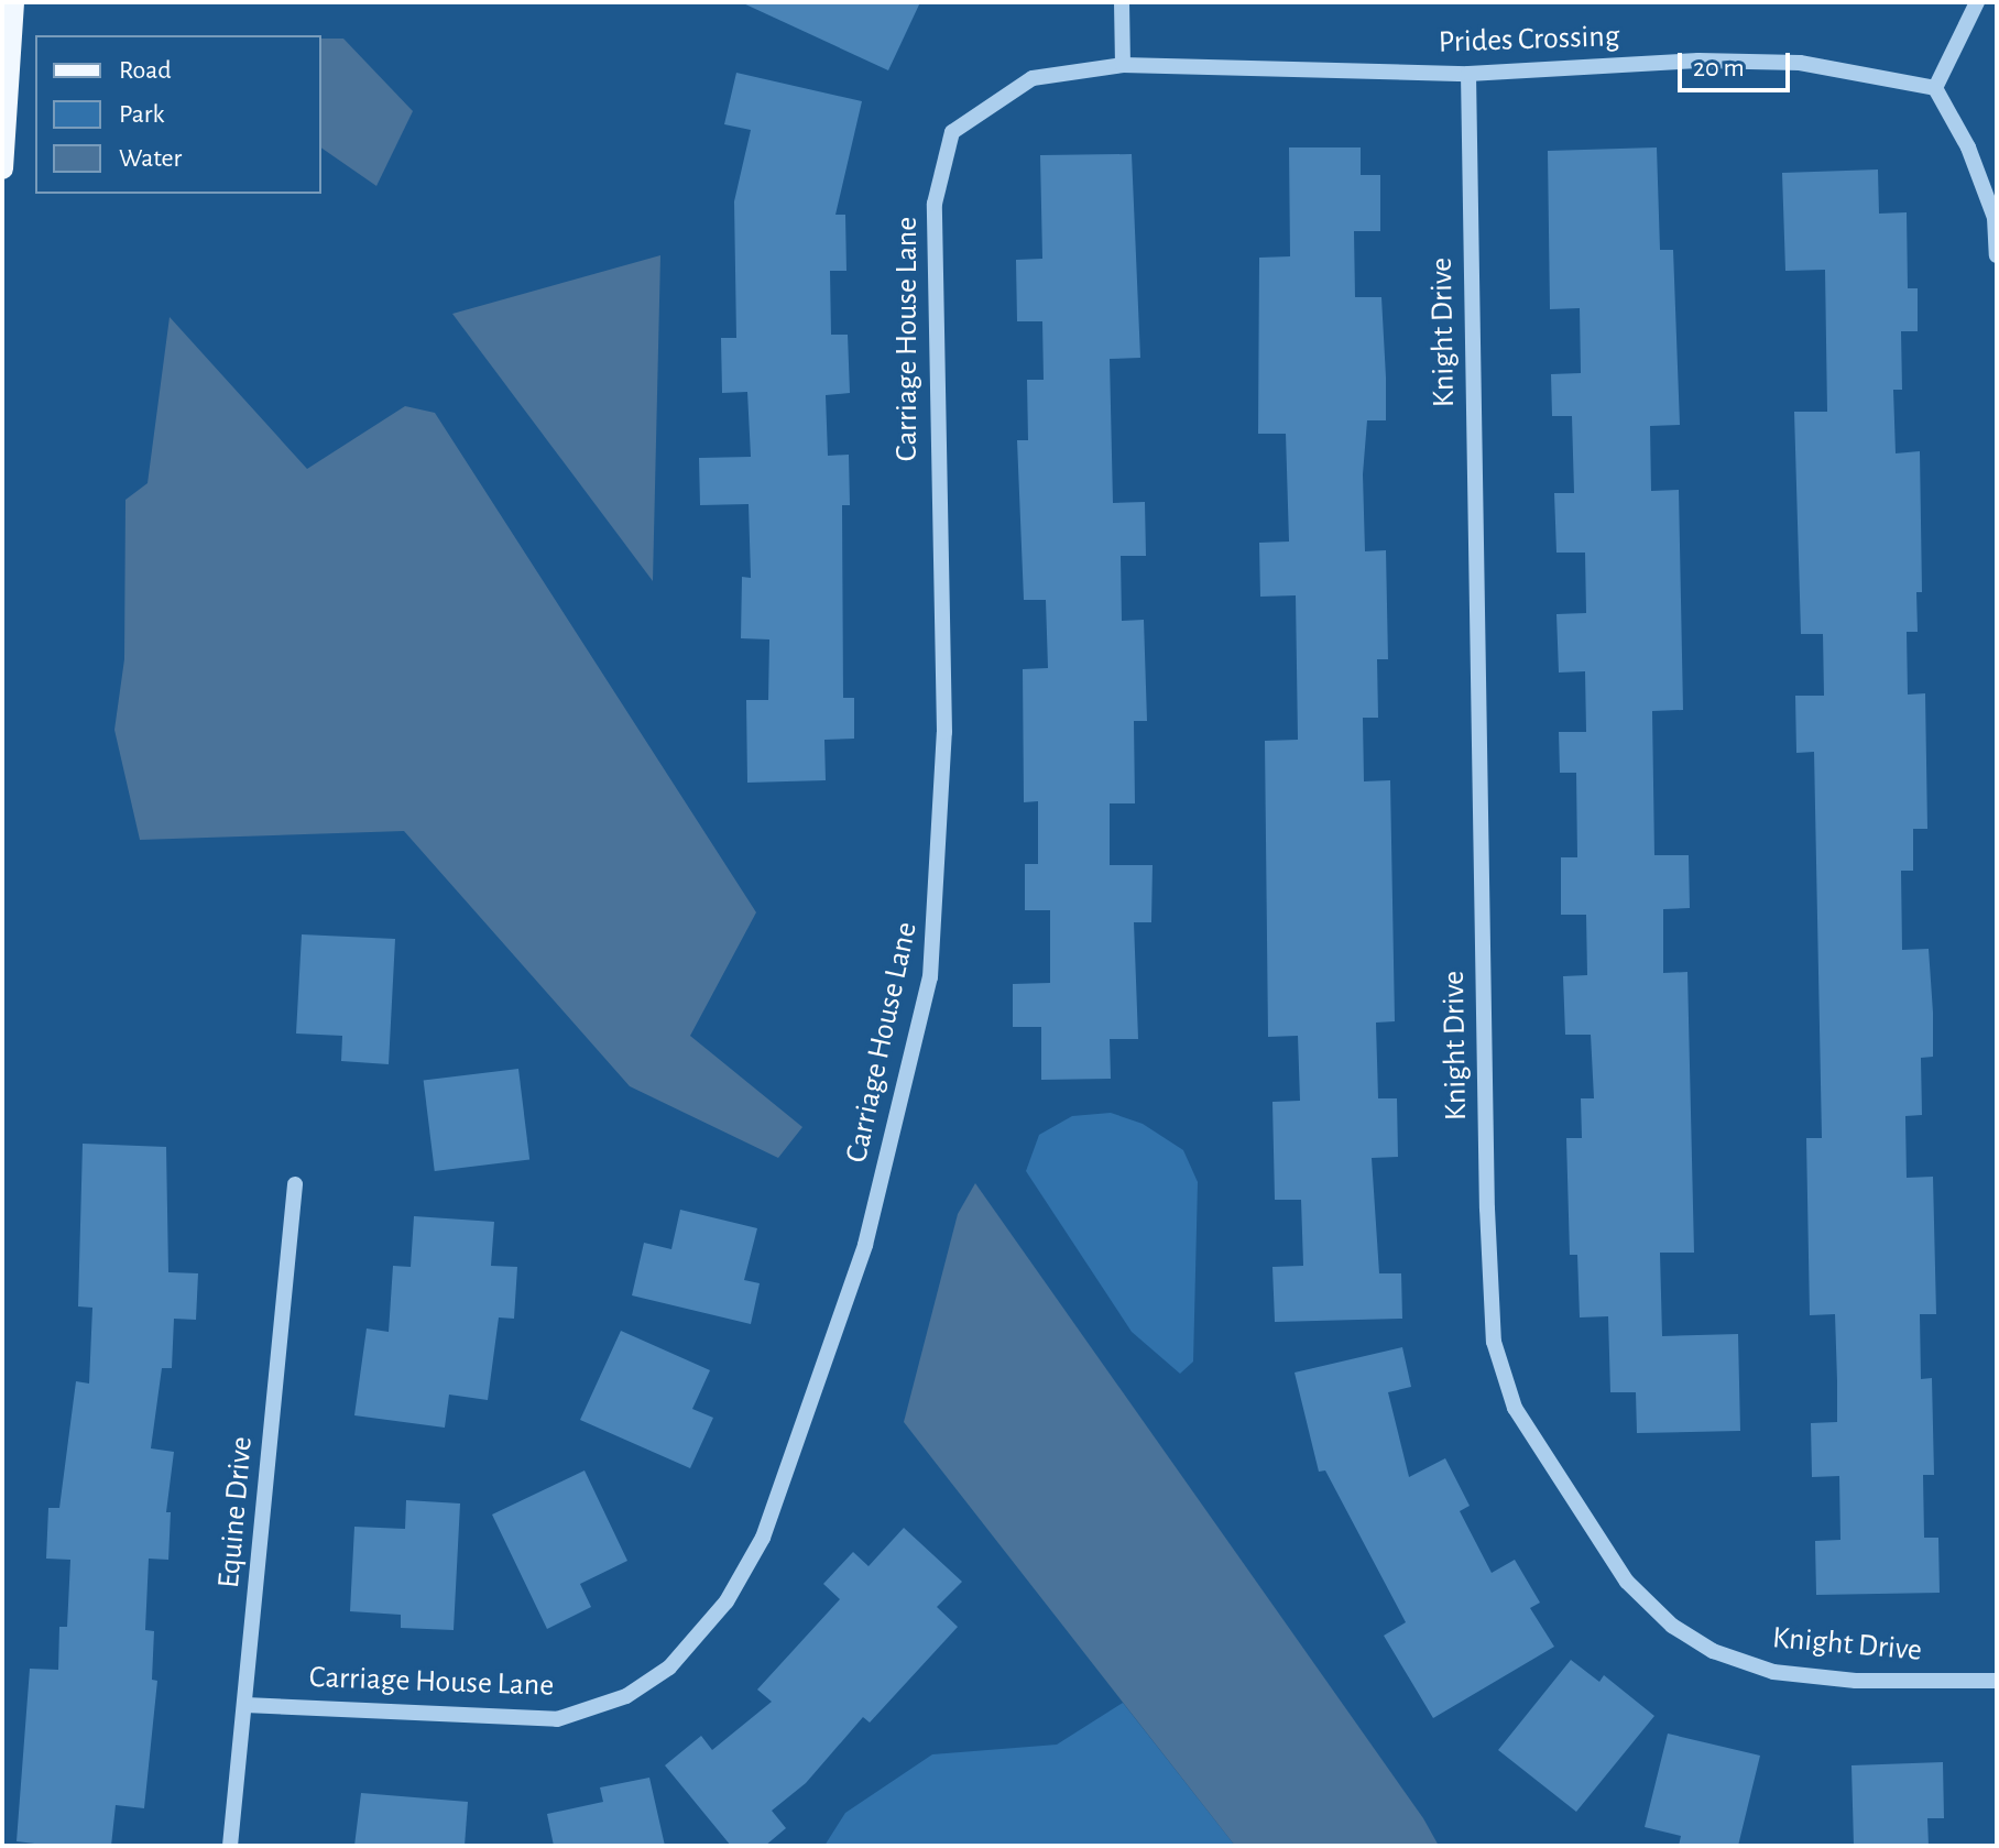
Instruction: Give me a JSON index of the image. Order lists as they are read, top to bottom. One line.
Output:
{"streets":{"street":["Prides Crossing","Knight Drive","Carriage House Lane","Equine Drive"]},"crossings":[["Prides Crossing","Knight Drive"],["Prides Crossing","Carriage House Lane"],["Carriage House Lane","Equine Drive"]],"legend":["Road","Park","Water"],"scale_bar":"20 m"}
